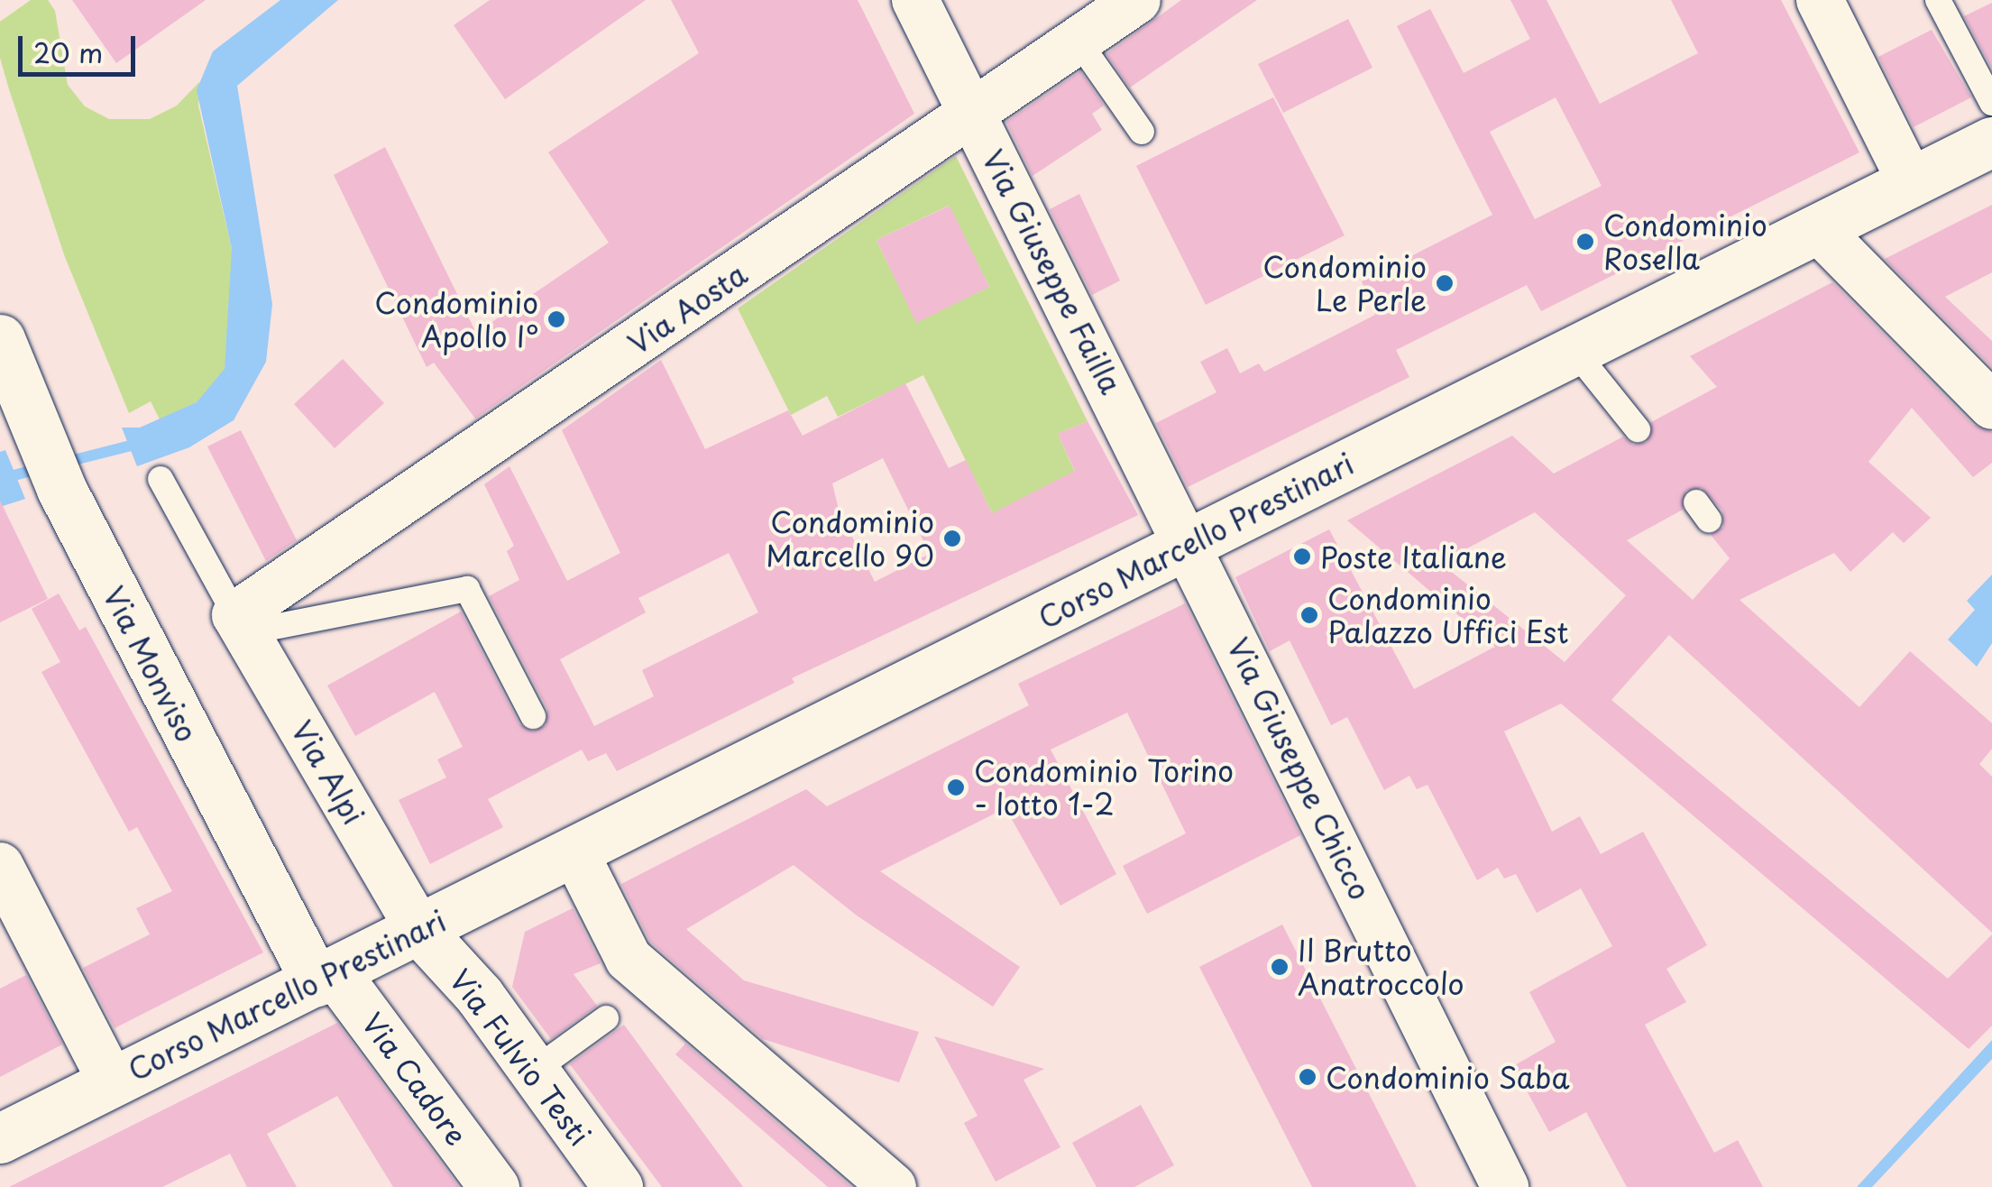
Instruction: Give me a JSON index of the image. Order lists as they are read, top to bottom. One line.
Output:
{"streets":{"main road":["Corso Marcello Prestinari","Via Monviso","Via Fulvio Testi","Via Cadore"],"street":["Via Giuseppe Failla","Via Aosta","Via Giuseppe Chicco","Via Alpi"]},"crossings":[["Via Giuseppe Failla","Via Aosta"],["Via Giuseppe Failla","Corso Marcello Prestinari"],["Via Giuseppe Failla","Via Giuseppe Chicco"],["Via Aosta","Via Alpi"],["Corso Marcello Prestinari","Via Monviso"],["Corso Marcello Prestinari","Via Giuseppe Chicco"],["Corso Marcello Prestinari","Via Alpi"],["Corso Marcello Prestinari","Via Fulvio Testi"],["Corso Marcello Prestinari","Via Cadore"],["Via Monviso","Via Cadore"],["Via Alpi","Via Fulvio Testi"]],"places":["Condominio Rosella","Condominio Le Perle","Condominio Apollo I°","Condominio Marcello 90","Poste Italiane","Condominio Palazzo Uffici Est","Condominio Torino - lotto 1-2","Il Brutto Anatroccolo","Condominio Saba"],"scale_bar":"20 m"}
